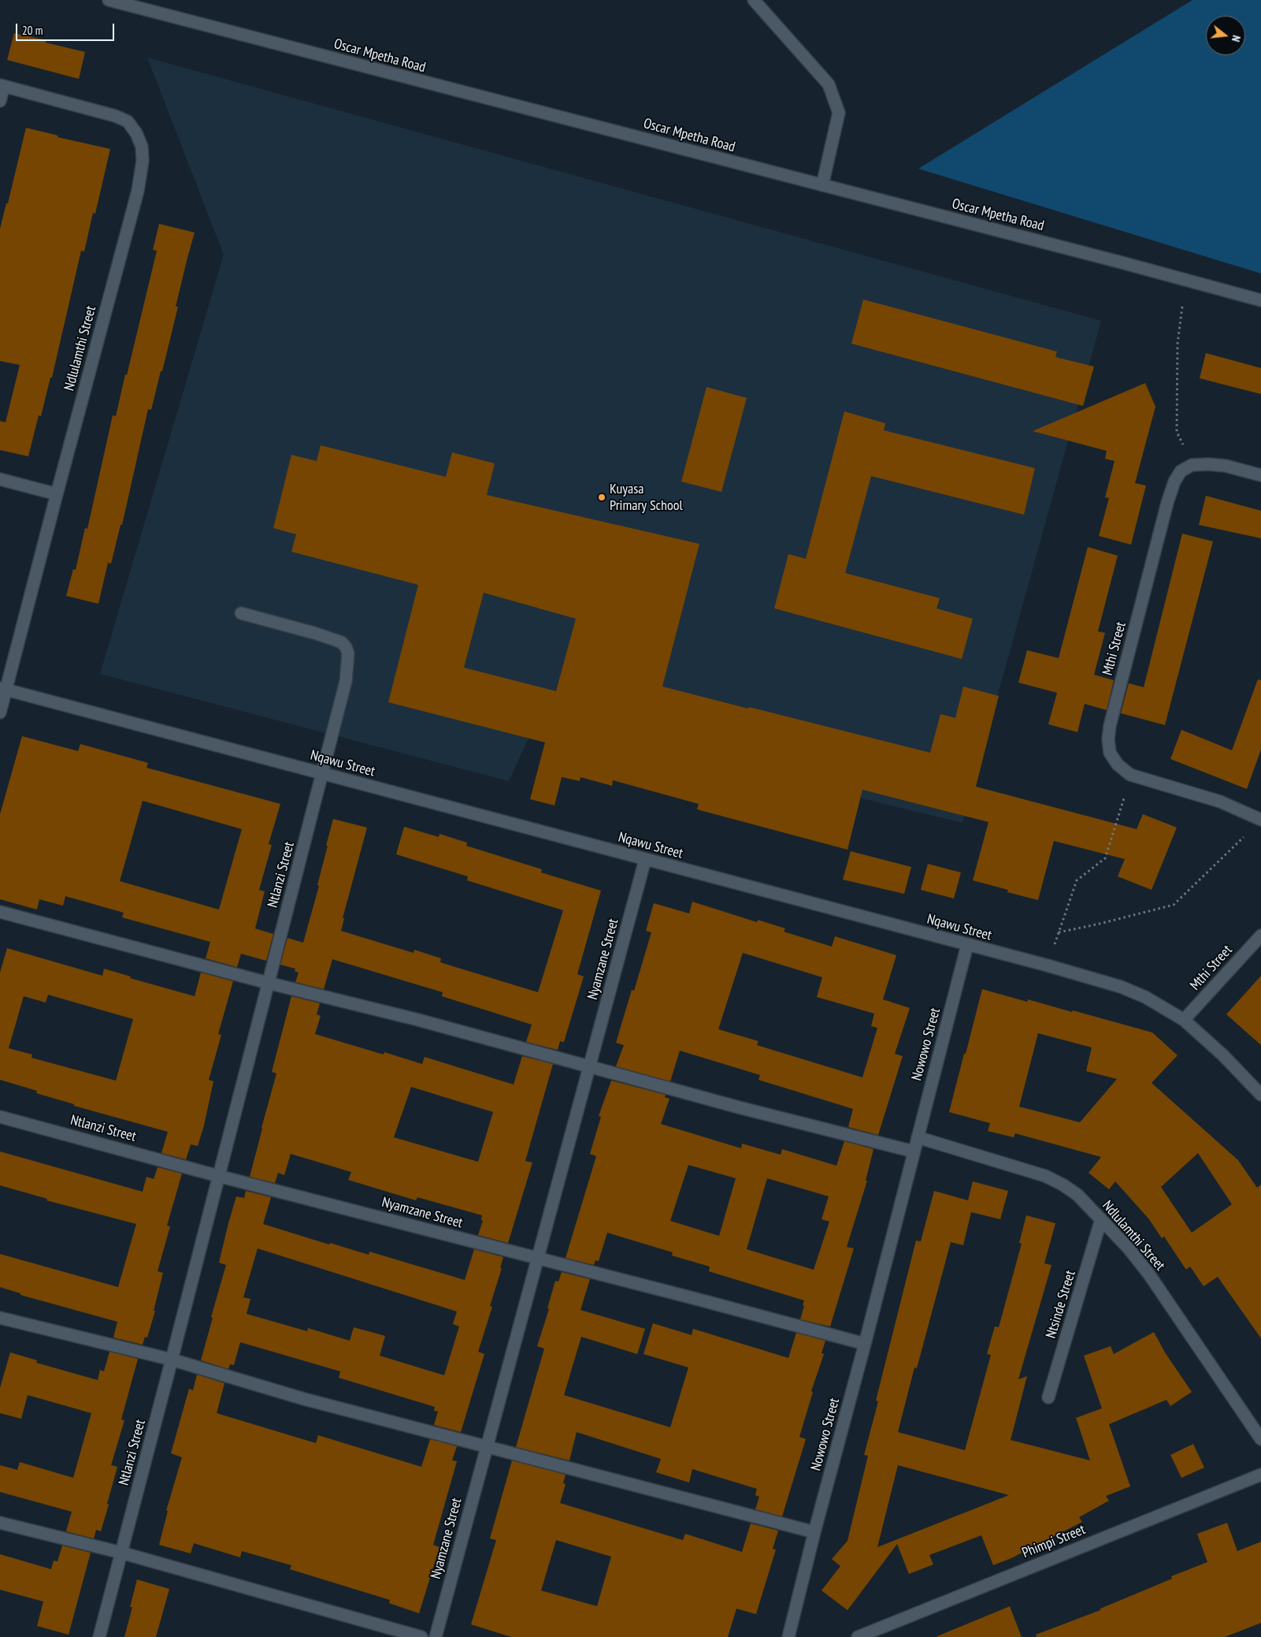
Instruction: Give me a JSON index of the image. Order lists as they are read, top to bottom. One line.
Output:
{"streets":{"street":["Oscar Mpetha Road","Ndlulamthi Street","Mthi Street","Nqawu Street","Ntlanzi Street","Nyamzane Street","Nowowo Street","Ntsinde Street","Phimpi Street"]},"crossings":[["Ndlulamthi Street","Nqawu Street"],["Ndlulamthi Street","Nowowo Street"],["Ndlulamthi Street","Ntsinde Street"],["Mthi Street","Nqawu Street"],["Nqawu Street","Ntlanzi Street"],["Nqawu Street","Nyamzane Street"],["Nqawu Street","Nowowo Street"],["Ntlanzi Street","Nyamzane Street"],["Nyamzane Street","Nowowo Street"]],"places":["Kuyasa Primary School"],"scale_bar":"20 m","north":"right"}
